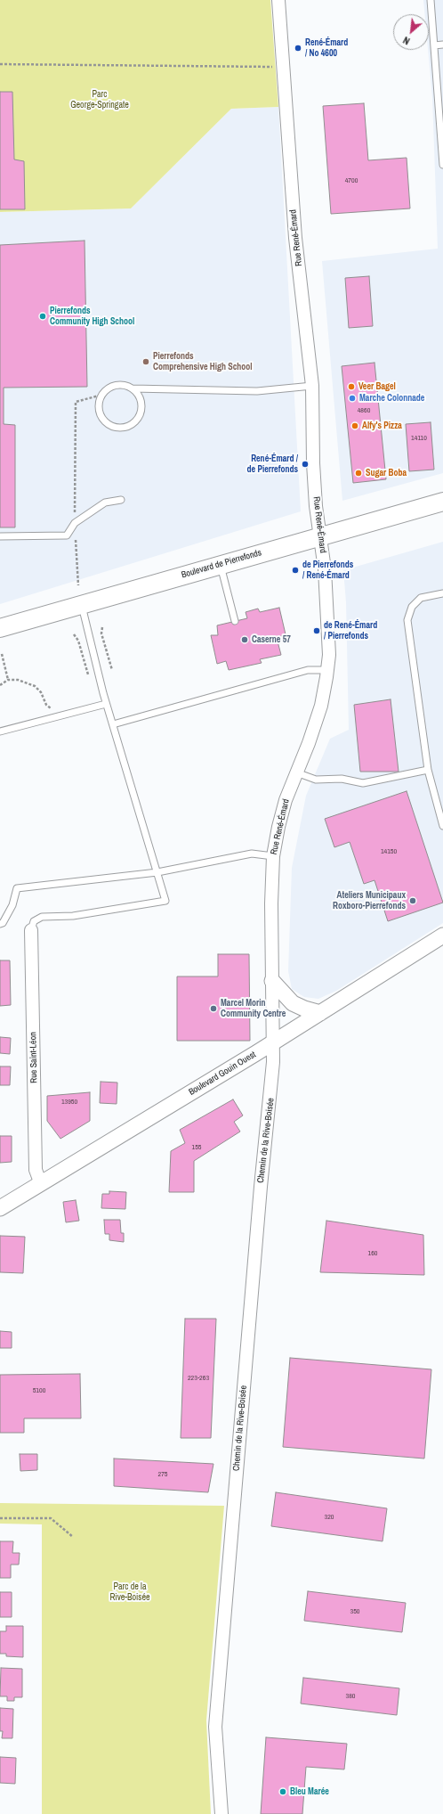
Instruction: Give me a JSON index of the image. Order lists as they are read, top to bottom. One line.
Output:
{"streets":{"main road":["Boulevard de Pierrefonds"],"street":["Rue René-Émard","Rue Saint-Léon","Boulevard Gouin Ouest","Chemin de la Rive-Boisée"]},"crossings":[["Rue René-Émard","Boulevard de Pierrefonds"],["Rue René-Émard","Boulevard Gouin Ouest"],["Rue René-Émard","Chemin de la Rive-Boisée"],["Rue Saint-Léon","Boulevard Gouin Ouest"],["Boulevard Gouin Ouest","Chemin de la Rive-Boisée"]],"parks":["Parc George-Springate","Parc de la Rive-Boisée"],"places":["René-Émard / No 4600","Pierrefonds Community High School","Pierrefonds Comprehensive High School","Veer Bagel","Marche Colonnade","Alfy's Pizza","René-Émard / de Pierrefonds","Sugar Boba","de Pierrefonds / René-Émard","de René-Émard / Pierrefonds","Caserne 57","Ateliers Municipaux Roxboro-Pierrefonds","Marcel Morin Community Centre","Bleu Marée"],"house_numbers":["4700","4860","14110","14150","13950","155","160","223-263","5100","275","320","350","380"],"north":"bottom left"}
